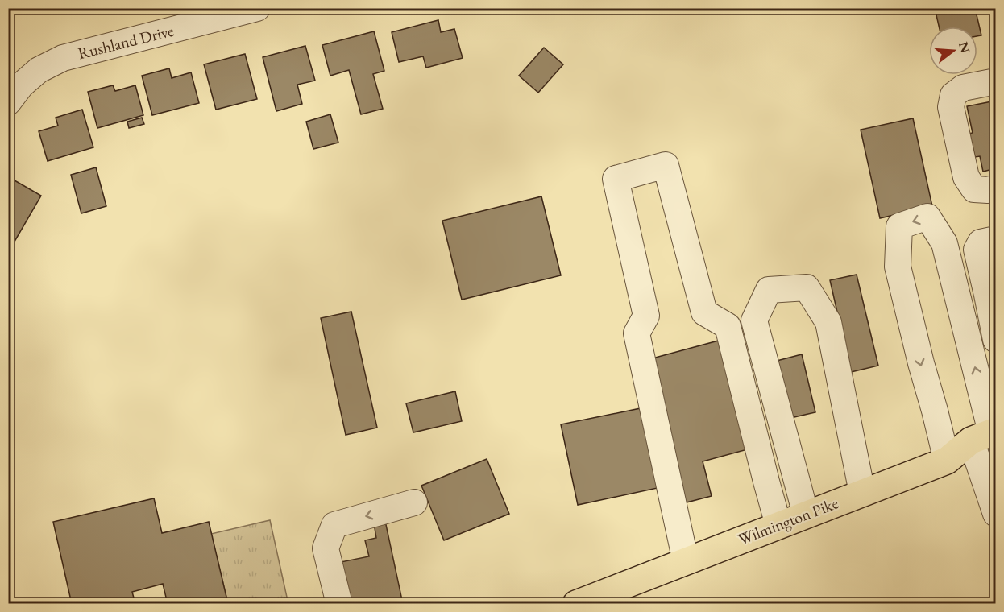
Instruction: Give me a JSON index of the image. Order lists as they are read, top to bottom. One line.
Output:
{"streets":{"main road":["Wilmington Pike"],"street":["Rushland Drive"]},"north":"right"}
